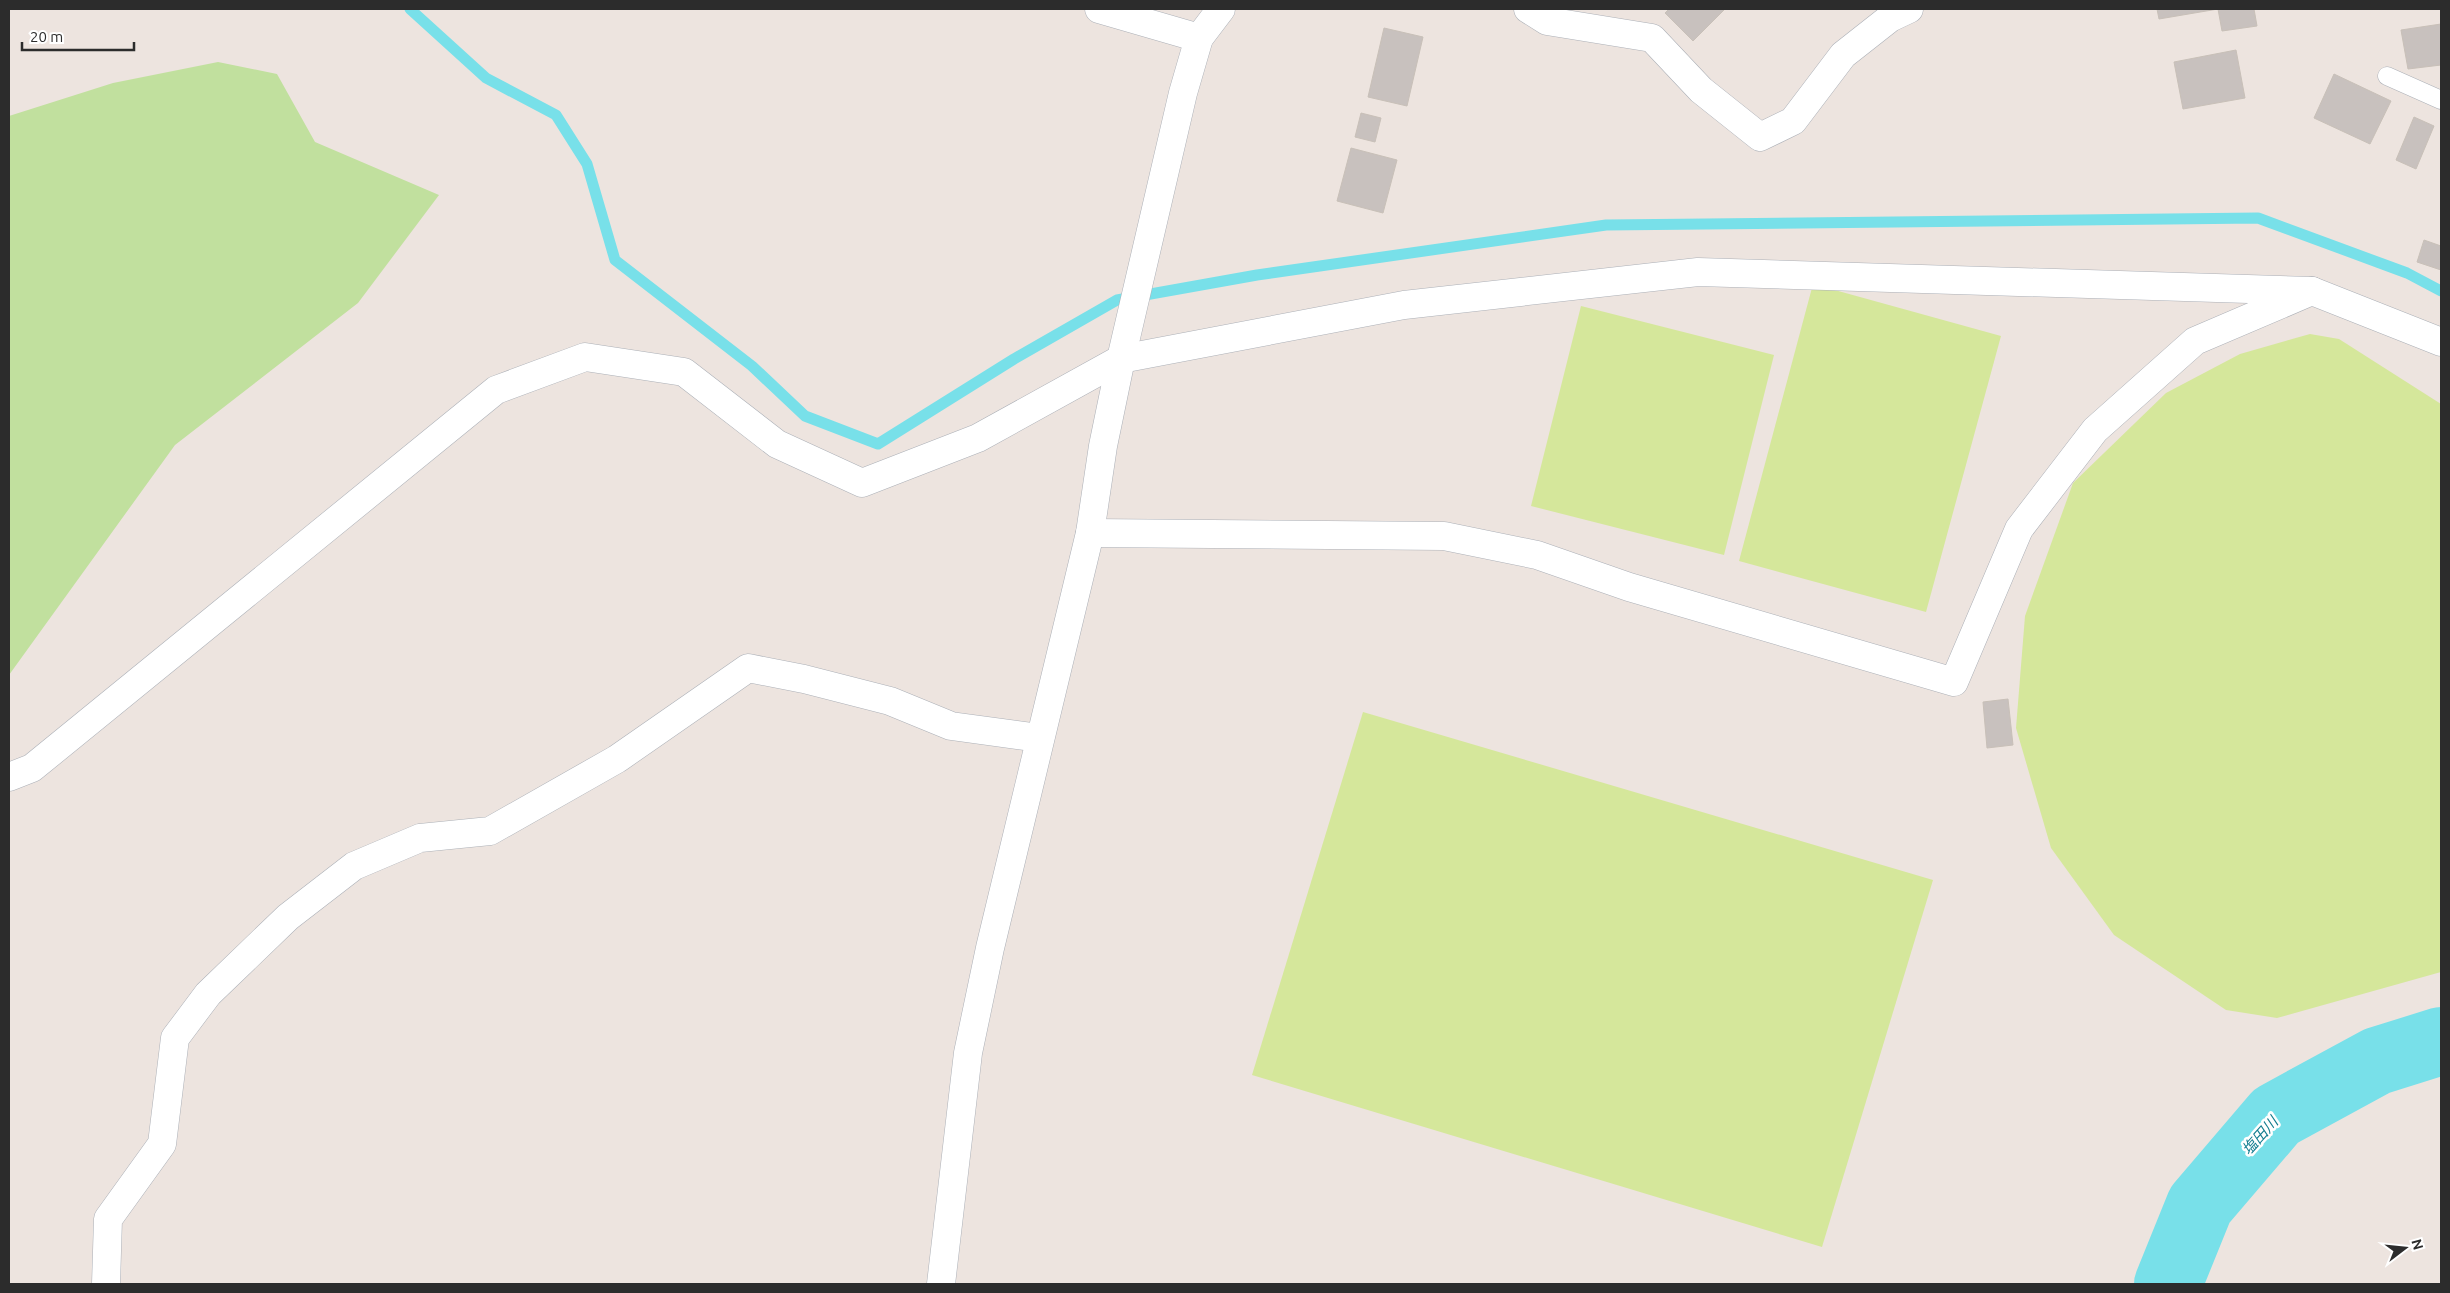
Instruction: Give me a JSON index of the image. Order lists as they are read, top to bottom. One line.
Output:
{"water":["塩田川"],"scale_bar":"20 m","north":"right"}
